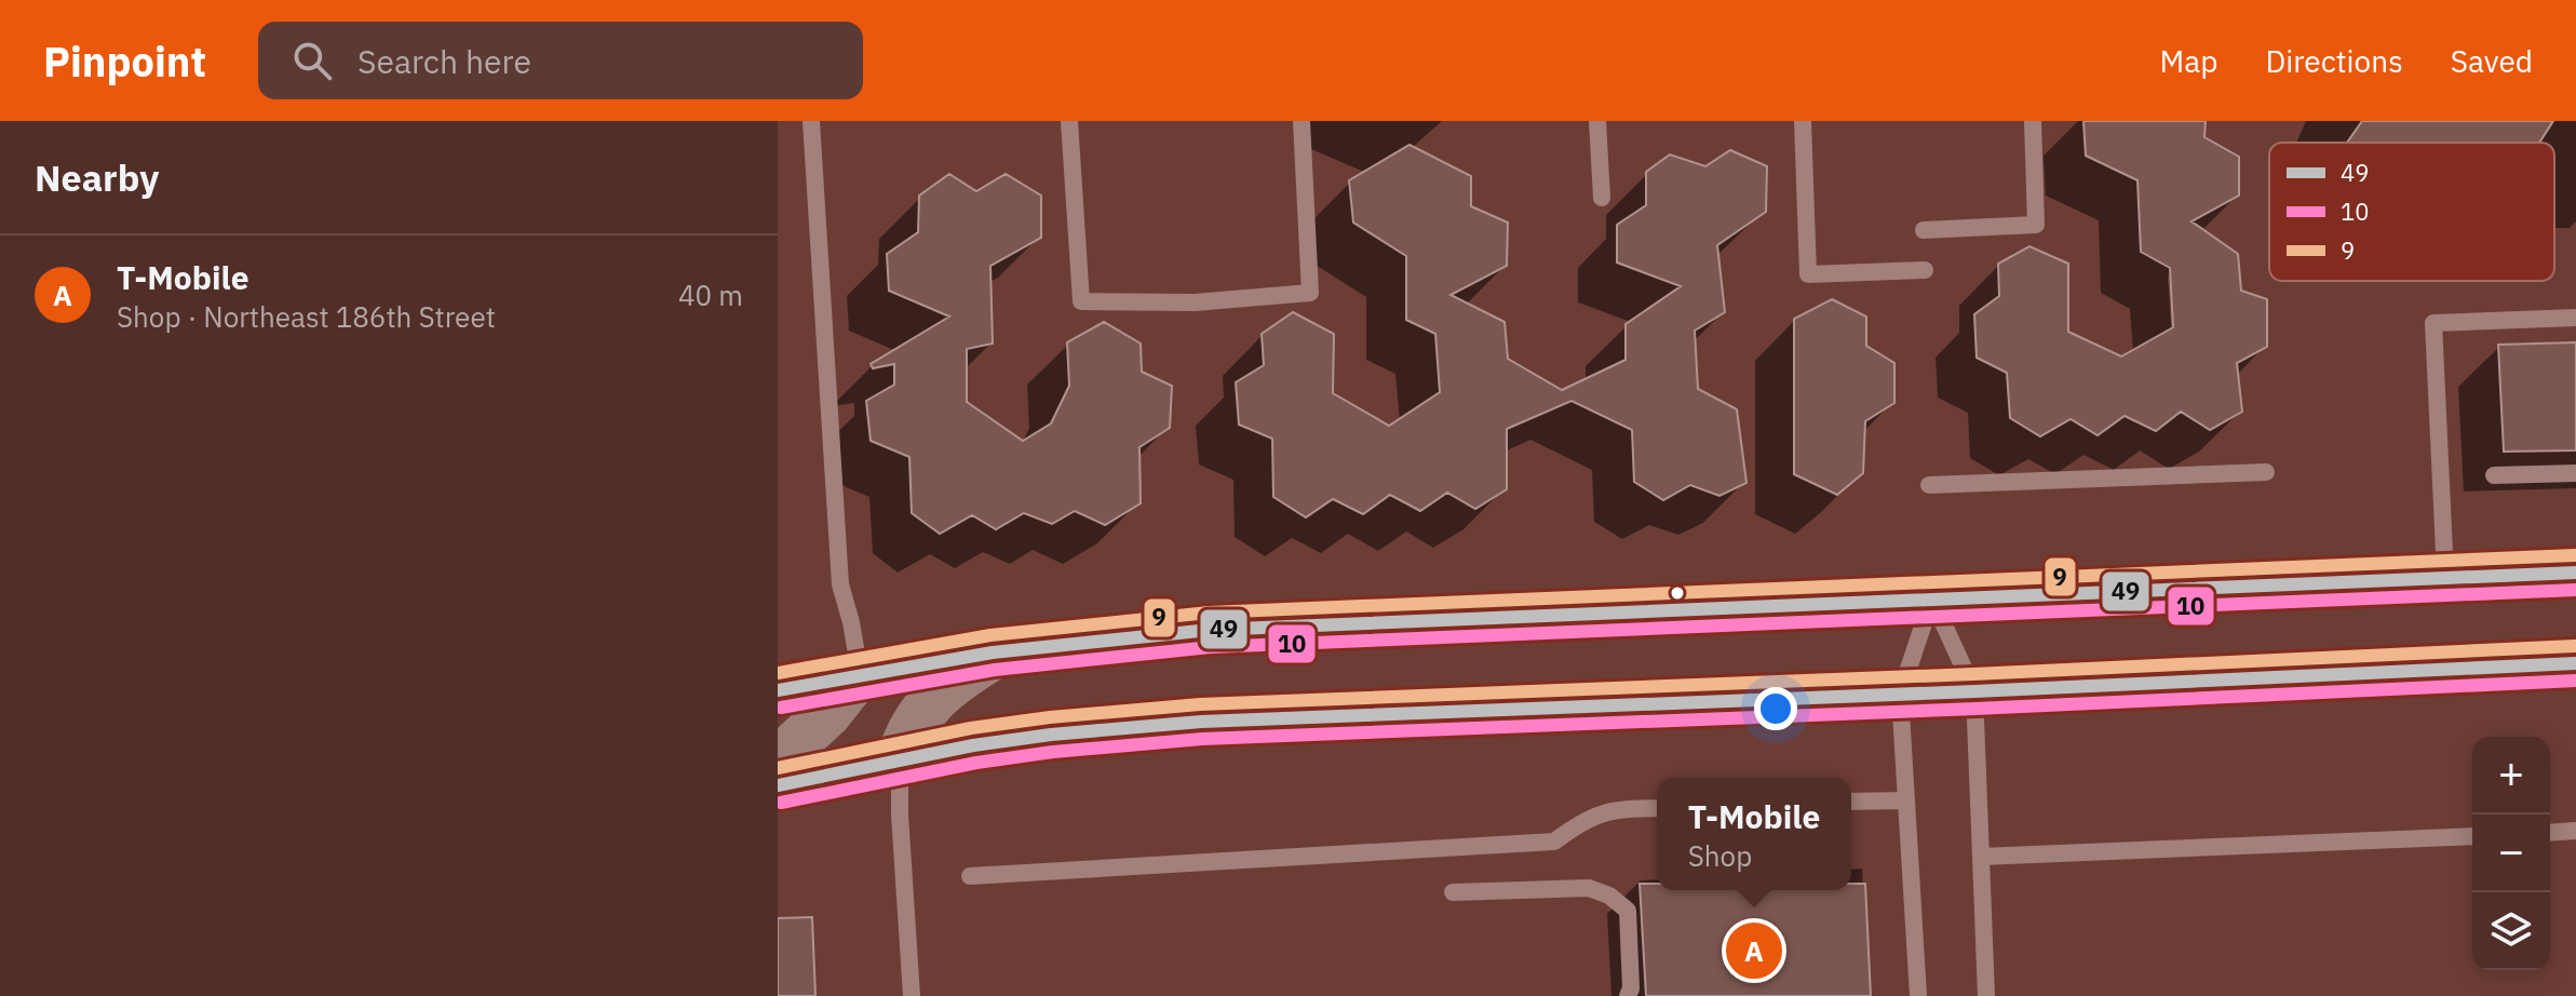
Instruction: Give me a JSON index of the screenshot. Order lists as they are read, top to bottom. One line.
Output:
{"lines":["transit line 9","transit line 49","transit line 10"],"legend":["49","10","9"],"page":{"header":"Pinpoint","search":"Search here","nav":["Map","Directions","Saved"],"heading":"Nearby","list":[{"mark":"A","name":"T-Mobile","note":"Shop · Northeast 186th Street","value":"40 m"}],"map_buttons":["+","−"],"popup":["T-Mobile","Shop"],"pins":"A"}}
